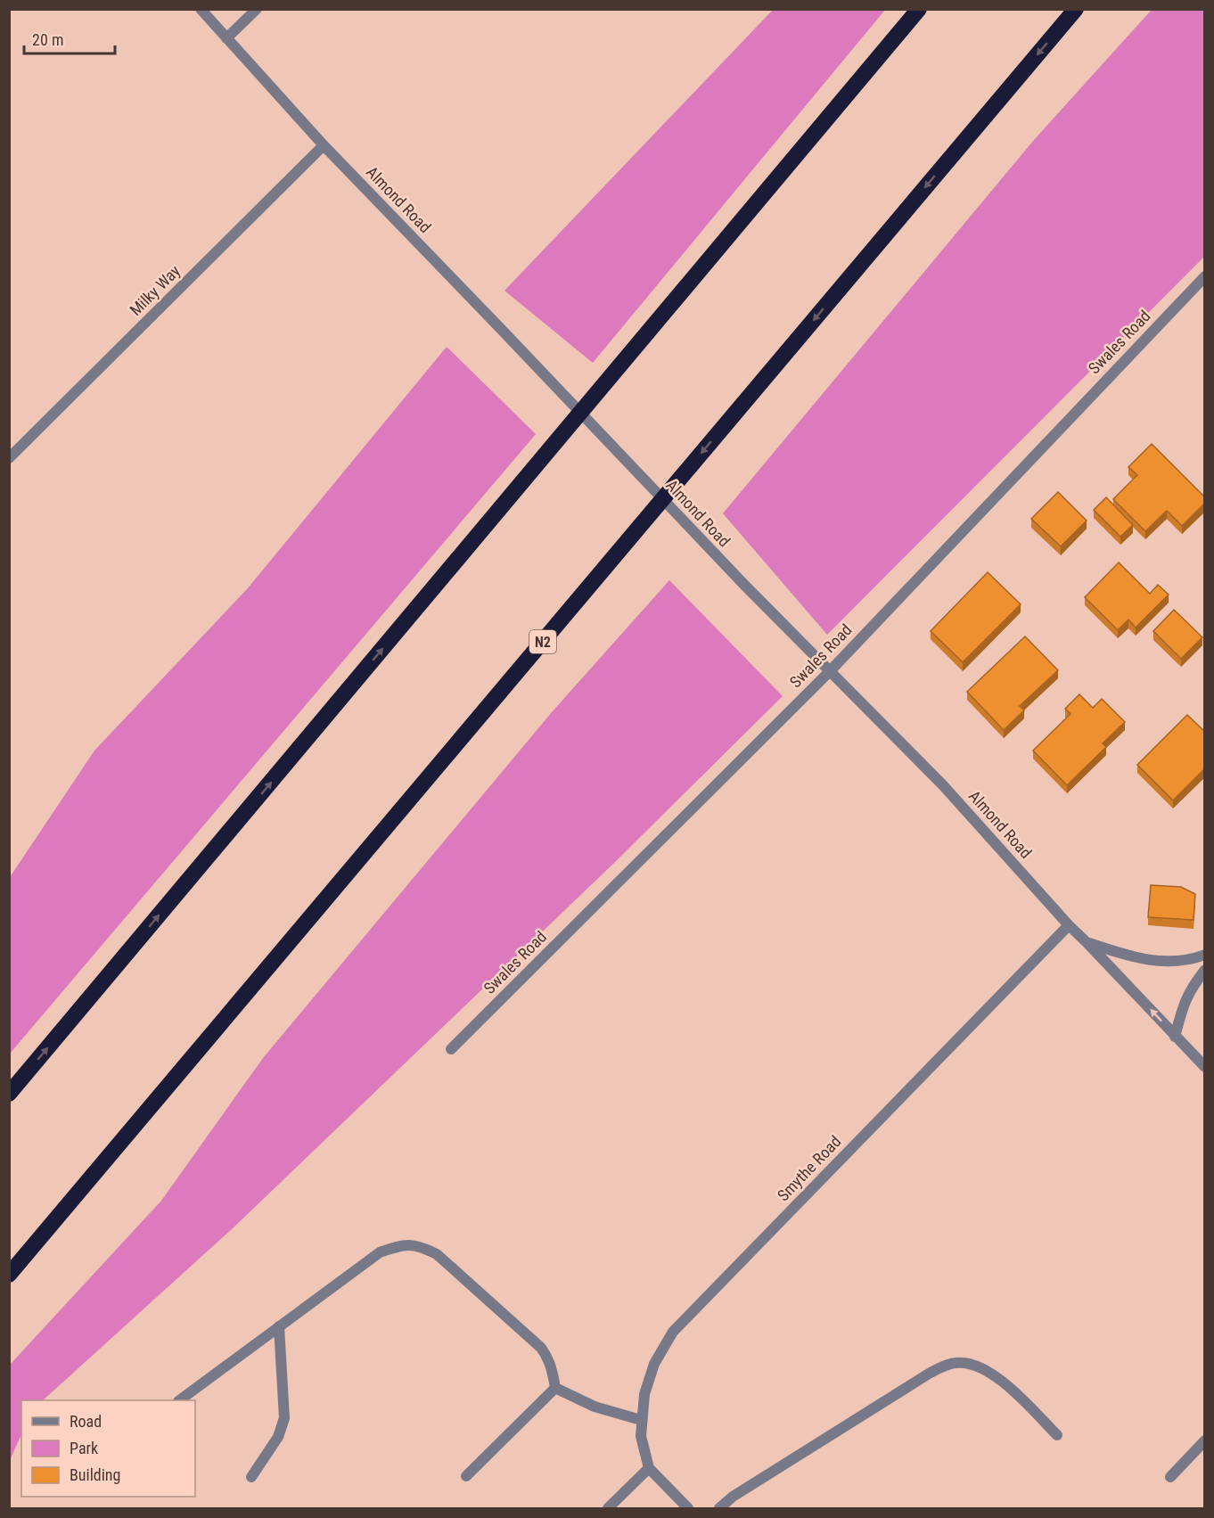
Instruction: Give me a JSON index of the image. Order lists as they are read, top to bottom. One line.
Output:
{"streets":{"highway":["N2"],"street":["Almond Road","Milky Way","Swales Road","Smythe Road"]},"crossings":[["Almond Road","Milky Way"],["Almond Road","Swales Road"],["Almond Road","Smythe Road"]],"legend":["Road","Park","Building"],"scale_bar":"20 m"}
